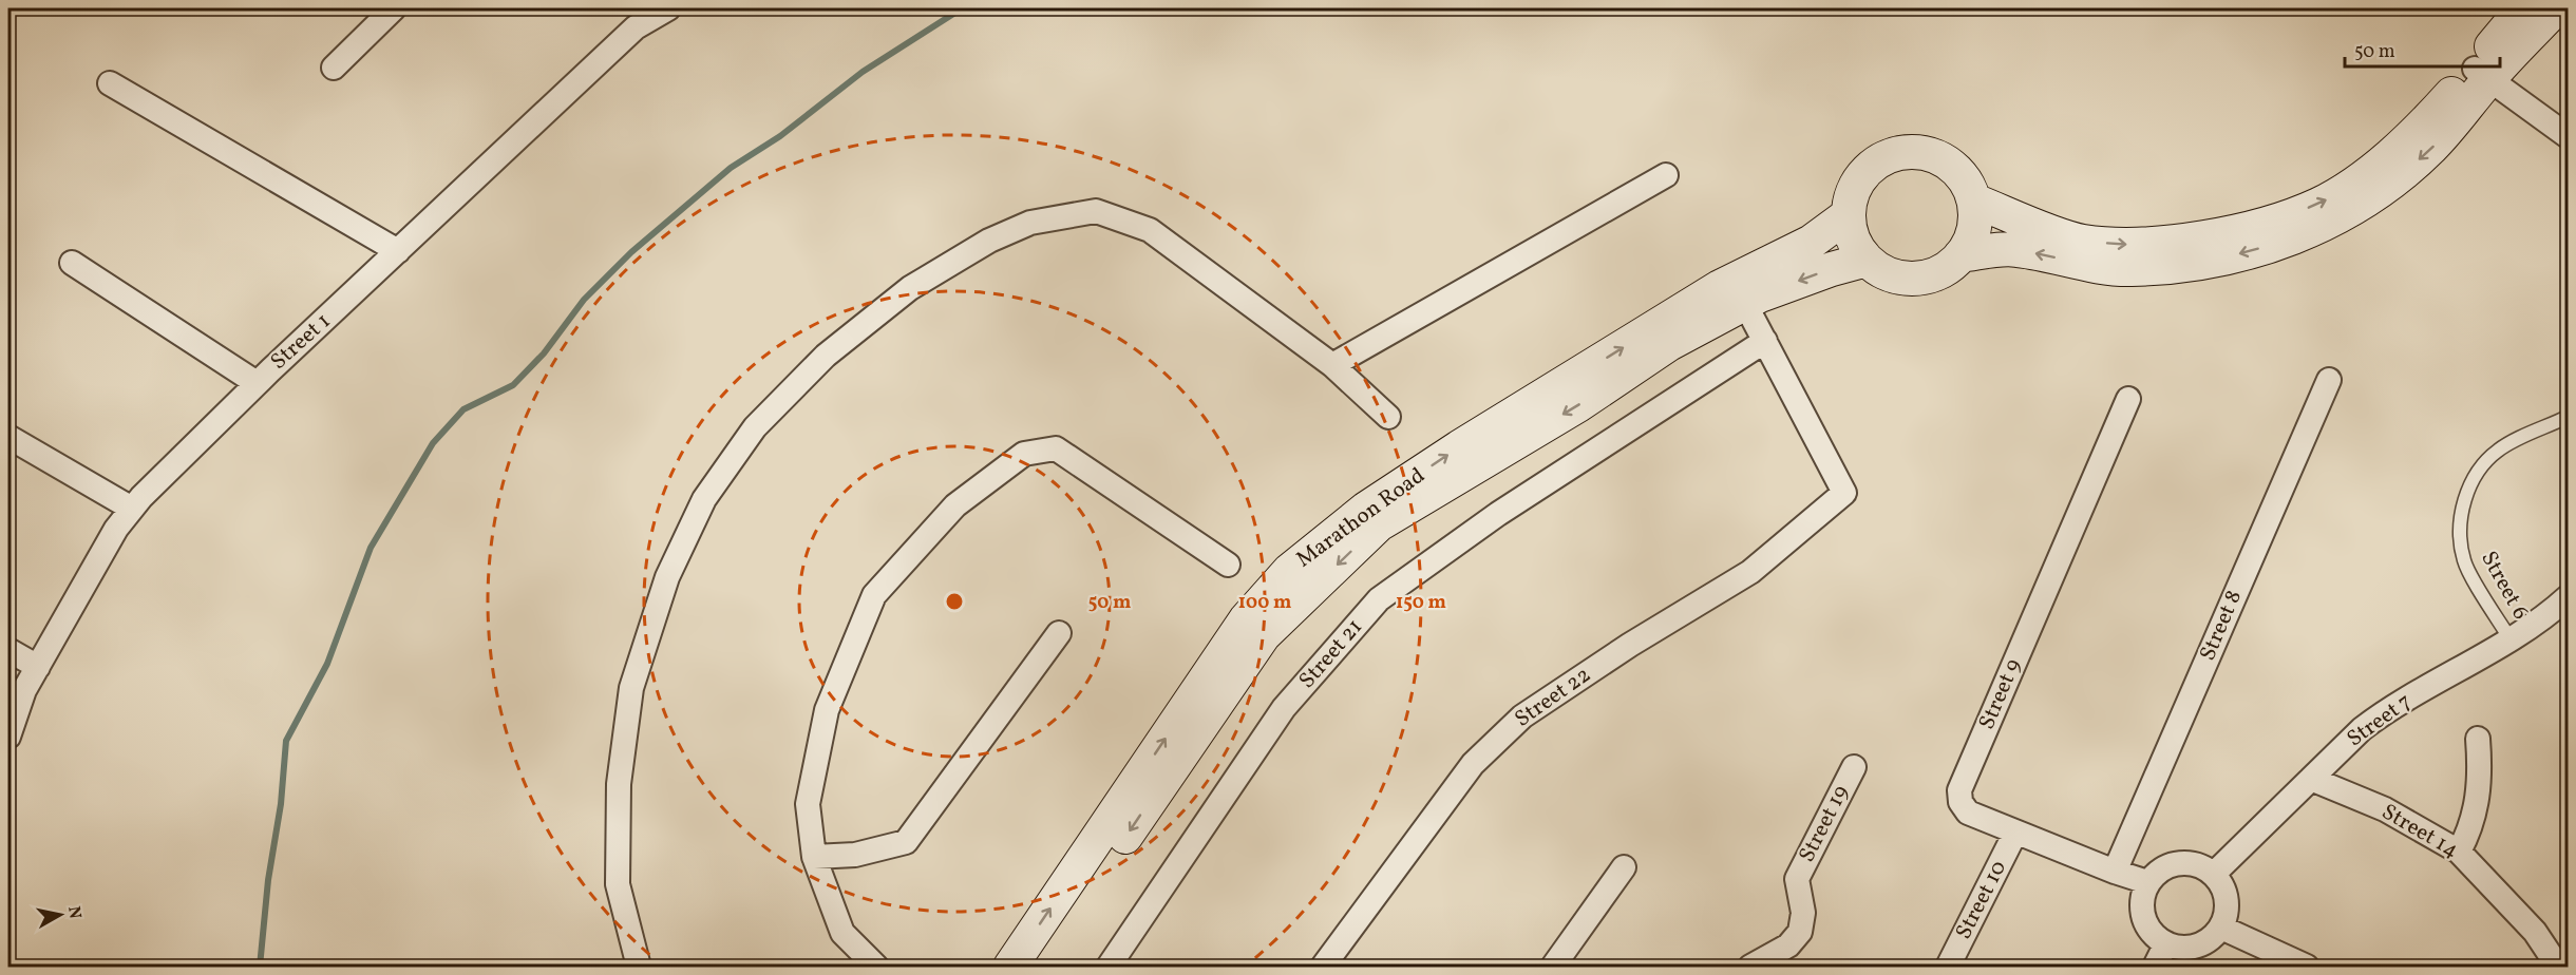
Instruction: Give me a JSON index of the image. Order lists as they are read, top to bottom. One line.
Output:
{"streets":{"main road":["Marathon Road"],"street":["Street 1","Street 8","Street 21","Street 9","Street 22","Street 7","Street 19","Street 14","Street 10"],"lane":["Street 6"]},"crossings":[["Street 6","Street 7"],["Street 8","Street 9"],["Street 21","Street 22"],["Street 9","Street 7"],["Street 9","Street 10"],["Street 7","Street 14"]],"scale_bar":"50 m","north":"right","rings":["50 m","100 m","150 m"]}
